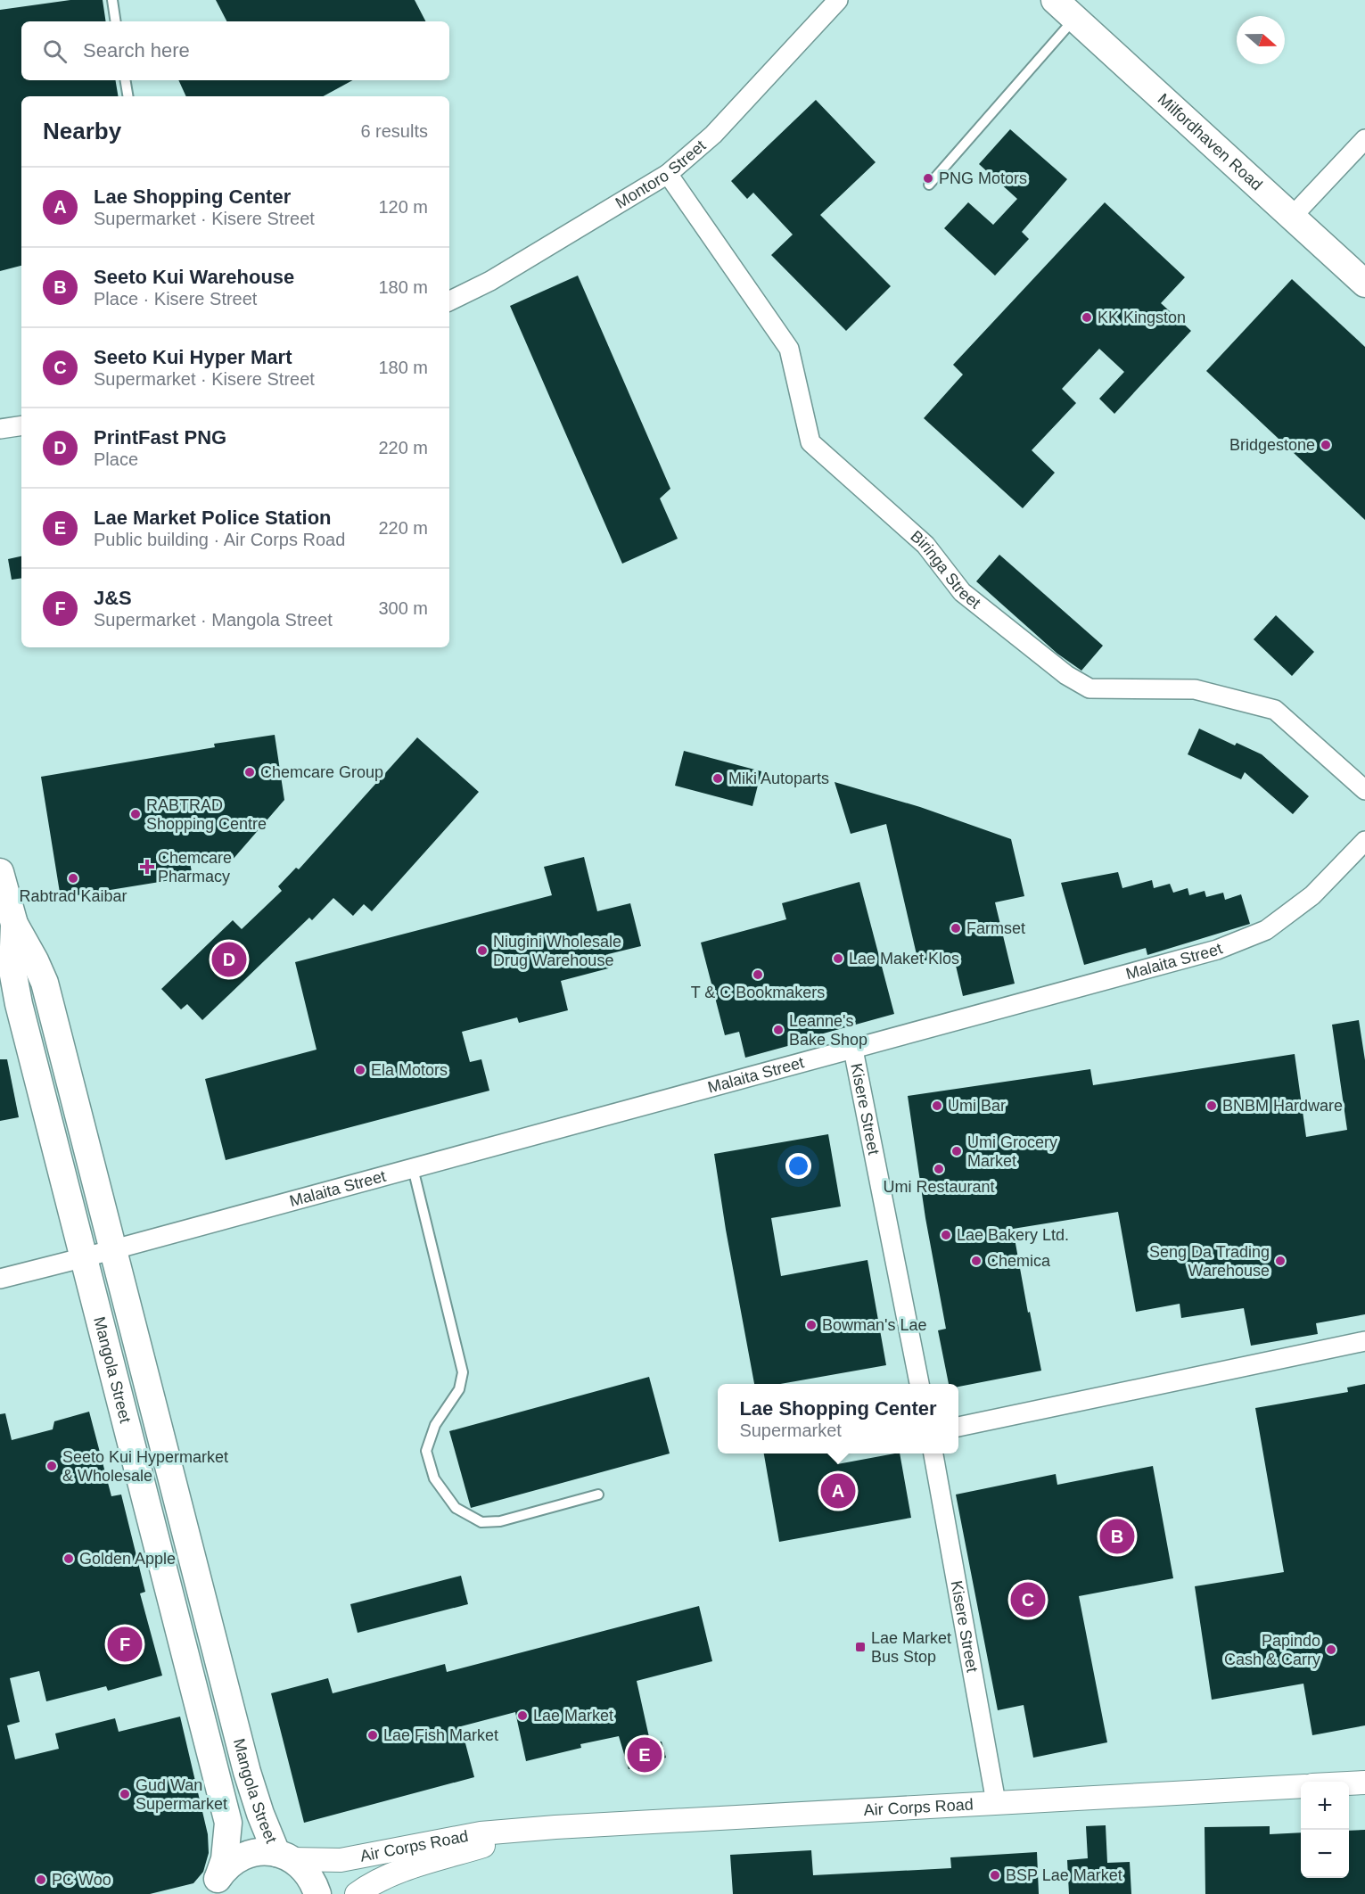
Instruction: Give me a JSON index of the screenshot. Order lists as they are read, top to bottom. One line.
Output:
{"streets":{"main road":["Milfordhaven Road","Mangola Street"],"street":["Montoro Street","Biringa Street","Malaita Street","Kisere Street","Air Corps Road"]},"crossings":[["Montoro Street","Biringa Street"],["Malaita Street","Kisere Street"],["Malaita Street","Mangola Street"],["Kisere Street","Air Corps Road"],["Mangola Street","Air Corps Road"]],"places":{"other":["PNG Motors","KK Kingston","Bridgestone","Chemcare Group","Miki Autoparts","RABTRAD Shopping Centre","Rabtrad Kaibar","Farmset","Niugini Wholesale Drug Warehouse","Lae Maket Klos","T & C Bookmakers","Leanne's Bake Shop","Ela Motors","Umi Bar","BNBM Hardware","Umi Grocery Market","Umi Restaurant","Lae Bakery Ltd.","Chemica","Seng Da Trading Warehouse","Bowman's Lae","Seeto Kui Hypermarket & Wholesale","Golden Apple","Papindo Cash & Carry","Lae Market","Lae Fish Market","Gud Wan Supermarket","BSP Lae Market","PC Woo"],"health":["Chemcare Pharmacy"],"transit":["Lae Market Bus Stop"]},"north":"right","page":{"search":"Search here","heading":["Nearby","6 results"],"list":[{"mark":"A","name":"Lae Shopping Center","note":"Supermarket · Kisere Street","value":"120 m"},{"mark":"B","name":"Seeto Kui Warehouse","note":"Place · Kisere Street","value":"180 m"},{"mark":"C","name":"Seeto Kui Hyper Mart","note":"Supermarket · Kisere Street","value":"180 m"},{"mark":"D","name":"PrintFast PNG","note":"Place","value":"220 m"},{"mark":"E","name":"Lae Market Police Station","note":"Public building · Air Corps Road","value":"220 m"},{"mark":"F","name":"J&S","note":"Supermarket · Mangola Street","value":"300 m"}],"pins":["D","A","B","C","F","E"],"popup":["Lae Shopping Center","Supermarket"],"map_buttons":["+","−"]}}
